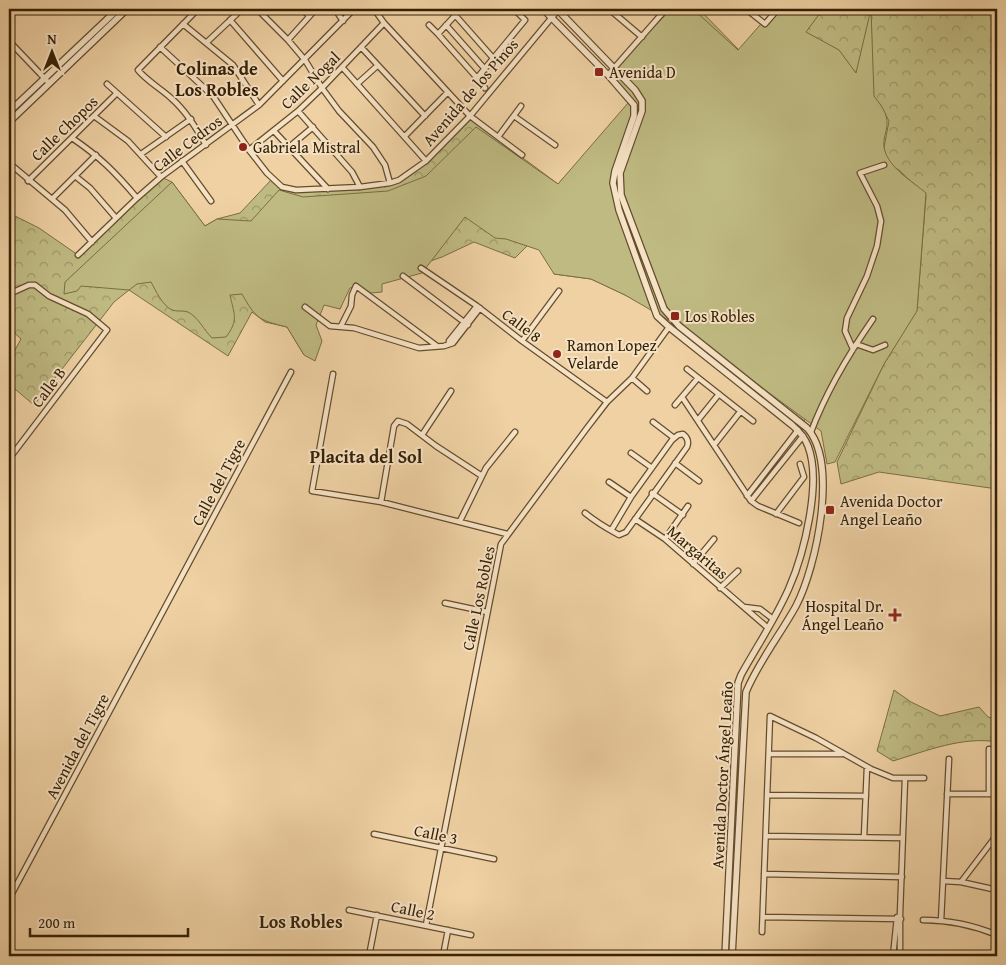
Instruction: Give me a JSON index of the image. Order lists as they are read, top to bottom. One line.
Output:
{"streets":{"street":["Calle Nogal","Avenida de los Pinos","Calle Chopos","Calle Cedros","Calle 8","Calle B","Calle del Tigre","Margaritas","Calle Los Robles","Avenida del Tigre","Avenida Doctor Ángel Leaño","Calle 3","Calle 2"]},"crossings":[["Calle Nogal","Avenida de los Pinos"],["Avenida de los Pinos","Calle Cedros"],["Avenida de los Pinos","Avenida Doctor Ángel Leaño"],["Calle 8","Calle Los Robles"],["Calle del Tigre","Avenida del Tigre"],["Margaritas","Avenida Doctor Ángel Leaño"],["Calle Los Robles","Avenida Doctor Ángel Leaño"],["Calle Los Robles","Calle 3"],["Calle Los Robles","Calle 2"]],"districts":["Colinas de Los Robles","Placita del Sol","Los Robles"],"places":{"transit":["Avenida D","Los Robles","Avenida Doctor Angel Leaño"],"other":["Gabriela Mistral","Ramon Lopez Velarde"],"health":["Hospital Dr. Ángel Leaño"]},"scale_bar":"200 m","north":"top"}
